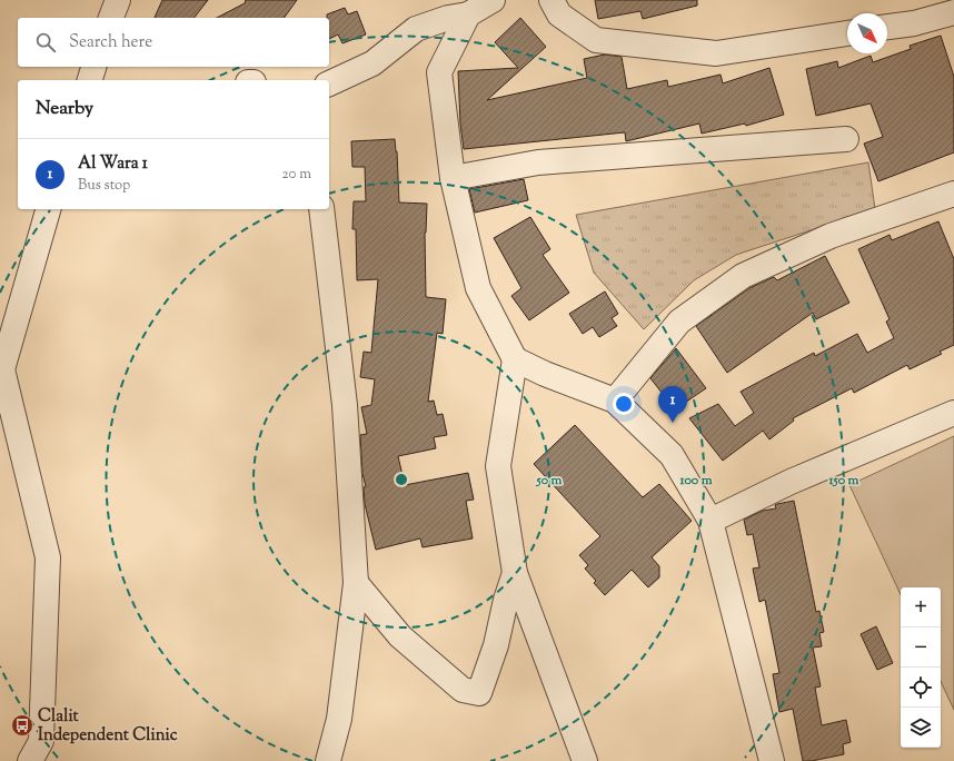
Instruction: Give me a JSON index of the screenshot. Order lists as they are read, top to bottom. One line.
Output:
{"places":{"bus stop":["Clalit Independent Clinic"]},"north":"bottom right","page":{"search":"Search here","heading":"Nearby","list":[{"mark":"1","name":"Al Wara 1","note":"Bus stop","value":"20 m"}],"pins":"1","map_buttons":["+","−"]},"rings":["50 m","100 m","150 m"]}
